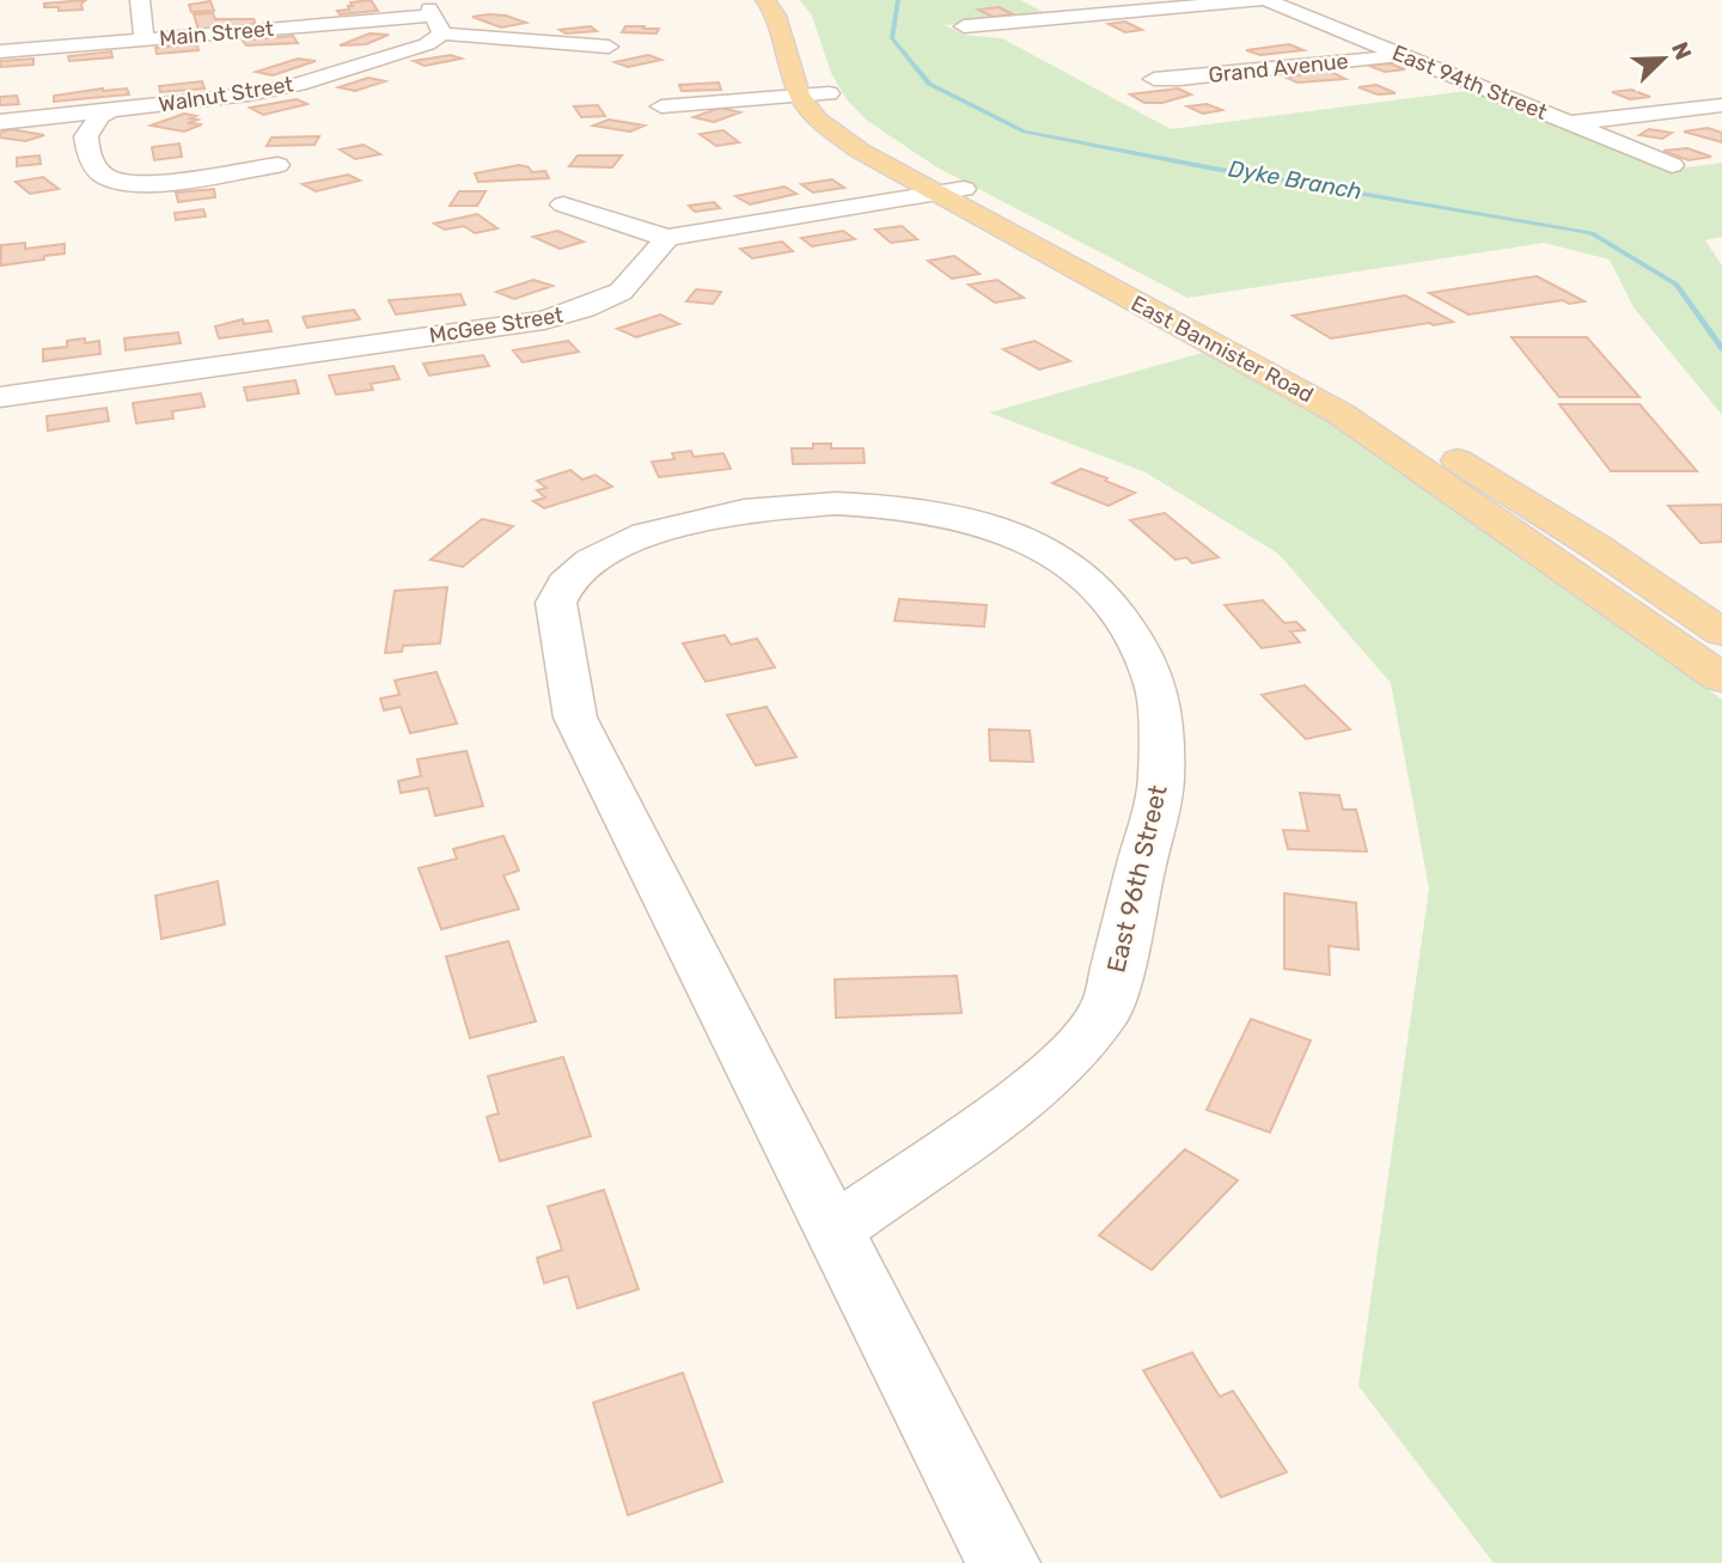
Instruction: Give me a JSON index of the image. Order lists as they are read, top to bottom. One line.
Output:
{"streets":{"main road":["East Bannister Road"],"street":["Main Street","Grand Avenue","East 94th Street","Walnut Street","McGee Street","East 96th Street"]},"crossings":[["Main Street","Walnut Street"],["Grand Avenue","East 94th Street"]],"water":["Dyke Branch"],"north":"top right"}
